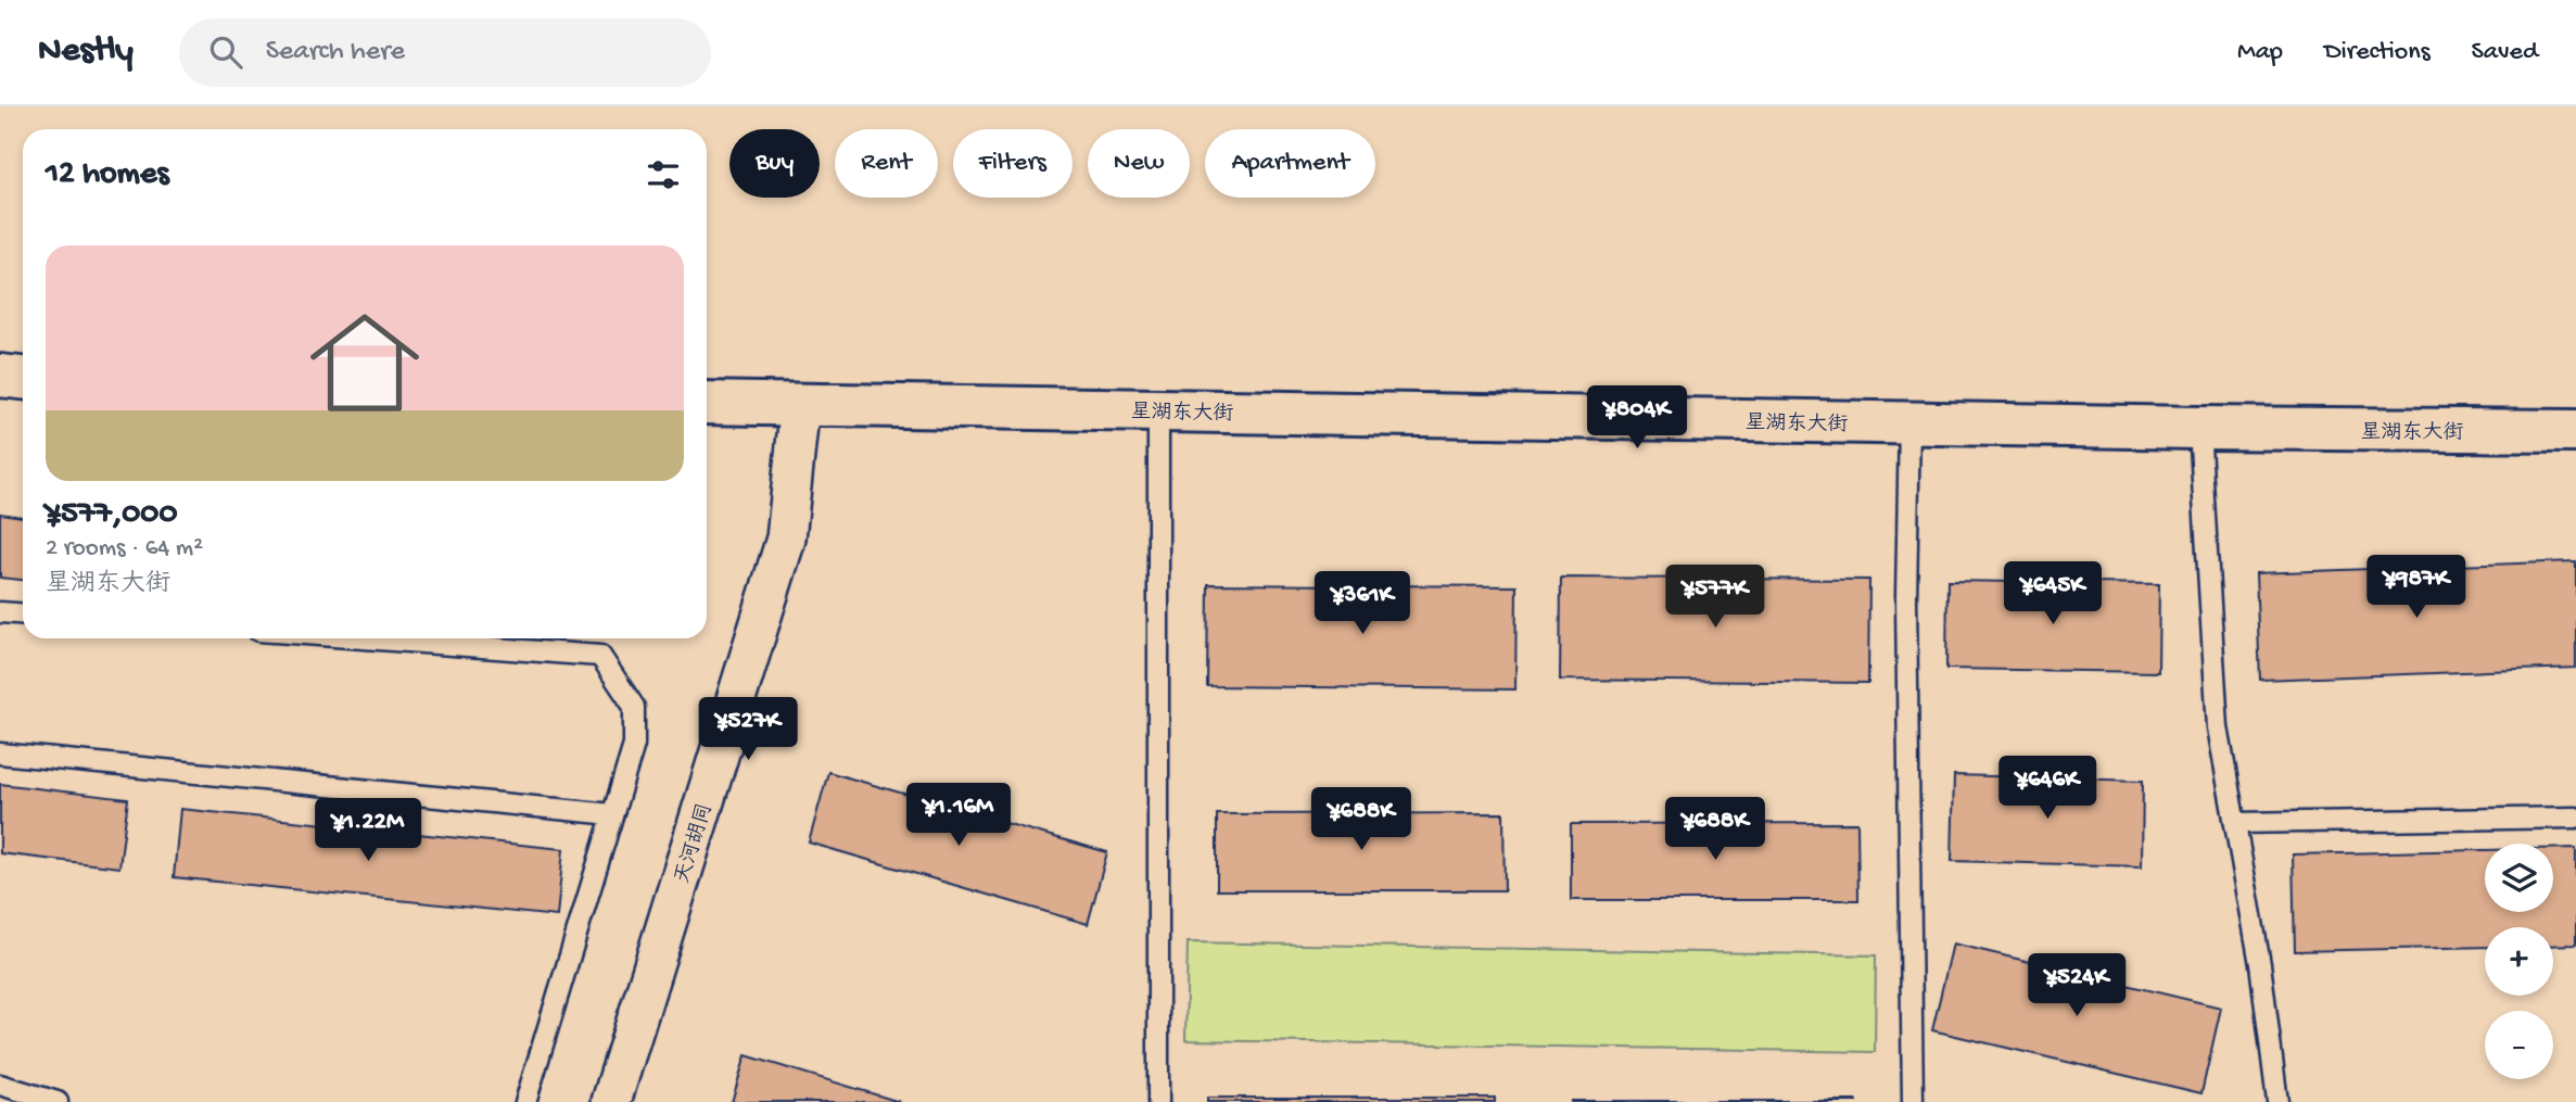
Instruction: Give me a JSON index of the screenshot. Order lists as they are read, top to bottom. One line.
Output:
{"streets":{"street":["星湖东大街","天河胡同"]},"crossings":[["星湖东大街","天河胡同"]],"page":{"header":"Nestly","search":"Search here","nav":["Map","Directions","Saved"],"chip":["Buy","Rent","Filters","New","Apartment"],"heading":"12 homes","list":[{"name":"¥577,000","note":"2 rooms · 64 m² · 星湖东大街"}],"price":["¥804K","¥987K","¥645K","¥577K","¥361K","¥527K","¥646K","¥1.16M","¥688K","¥688K","¥1.22M","¥524K"],"map_buttons":["+","−"]}}
